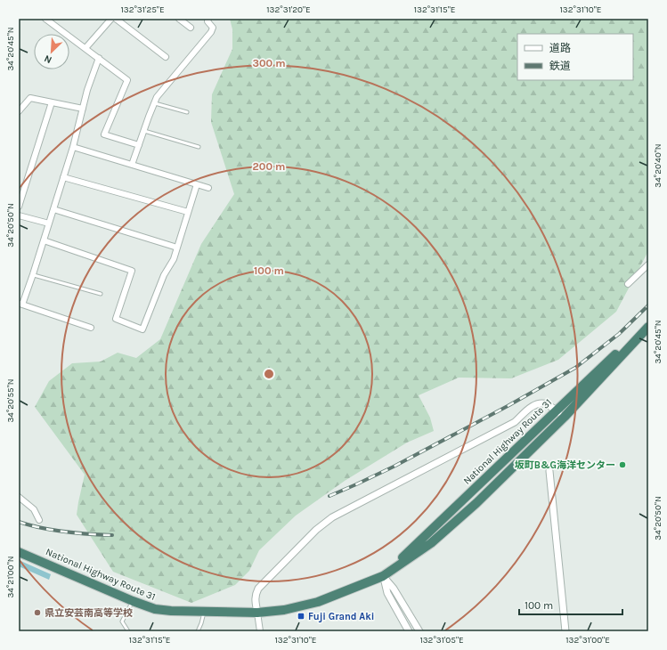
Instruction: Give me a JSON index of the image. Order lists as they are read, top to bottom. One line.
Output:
{"streets":{"highway":["National Highway Route 31"]},"places":{"other":["坂町B&G海洋センター","県立安芸南高等学校"],"transit":["Fuji Grand Aki"]},"legend":["道路","鉄道"],"scale_bar":"100 m","north":"bottom left","coordinates":["132°31'25\"E","132°31'20\"E","132°31'15\"E","132°31'10\"E","34°20'45\"N","34°20'40\"N","34°20'50\"N","34°20'55\"N","34°21'00\"N","132°31'05\"E","132°31'00\"E"],"rings":["300 m","200 m","100 m"]}
